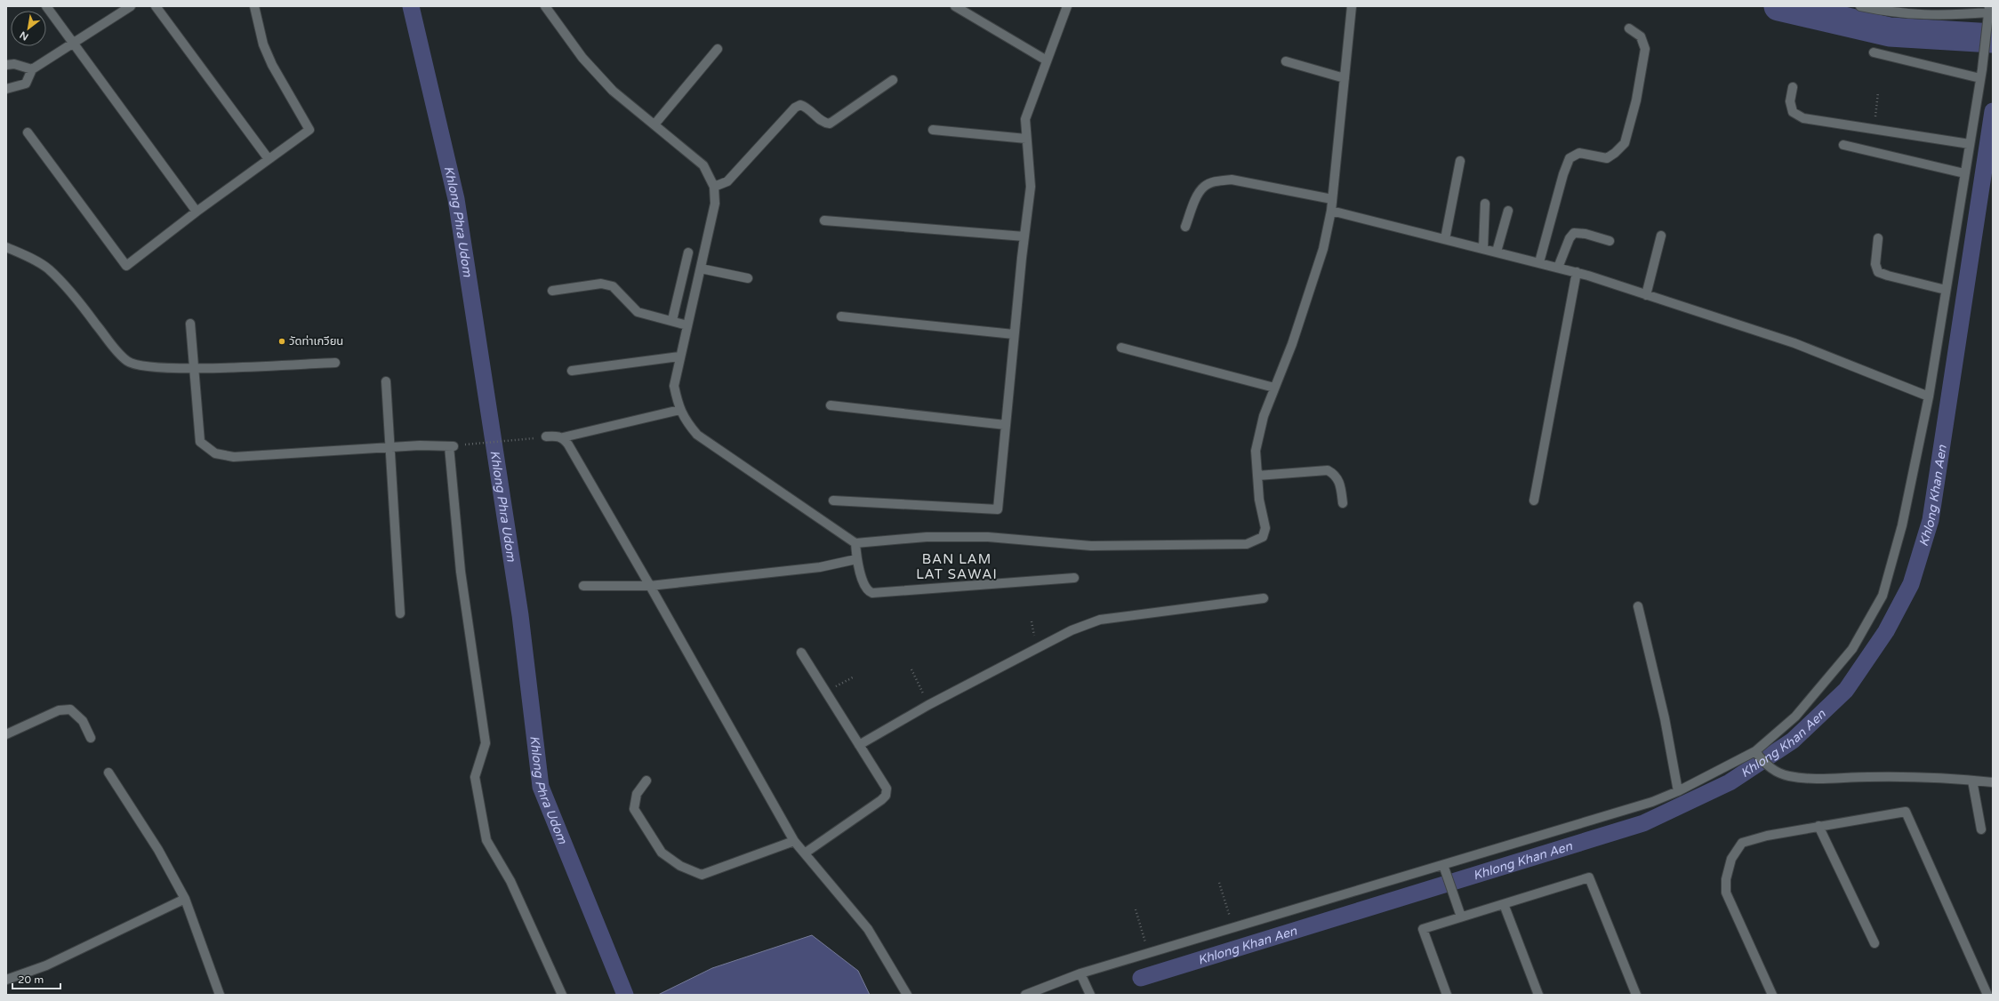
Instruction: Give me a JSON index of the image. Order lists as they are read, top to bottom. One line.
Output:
{"districts":["BAN LAM LAT SAWAI"],"water":["Khlong Phra Udom","Khlong Khan Aen"],"places":["วัดท่าเกวียน"],"scale_bar":"20 m","north":"bottom left"}
